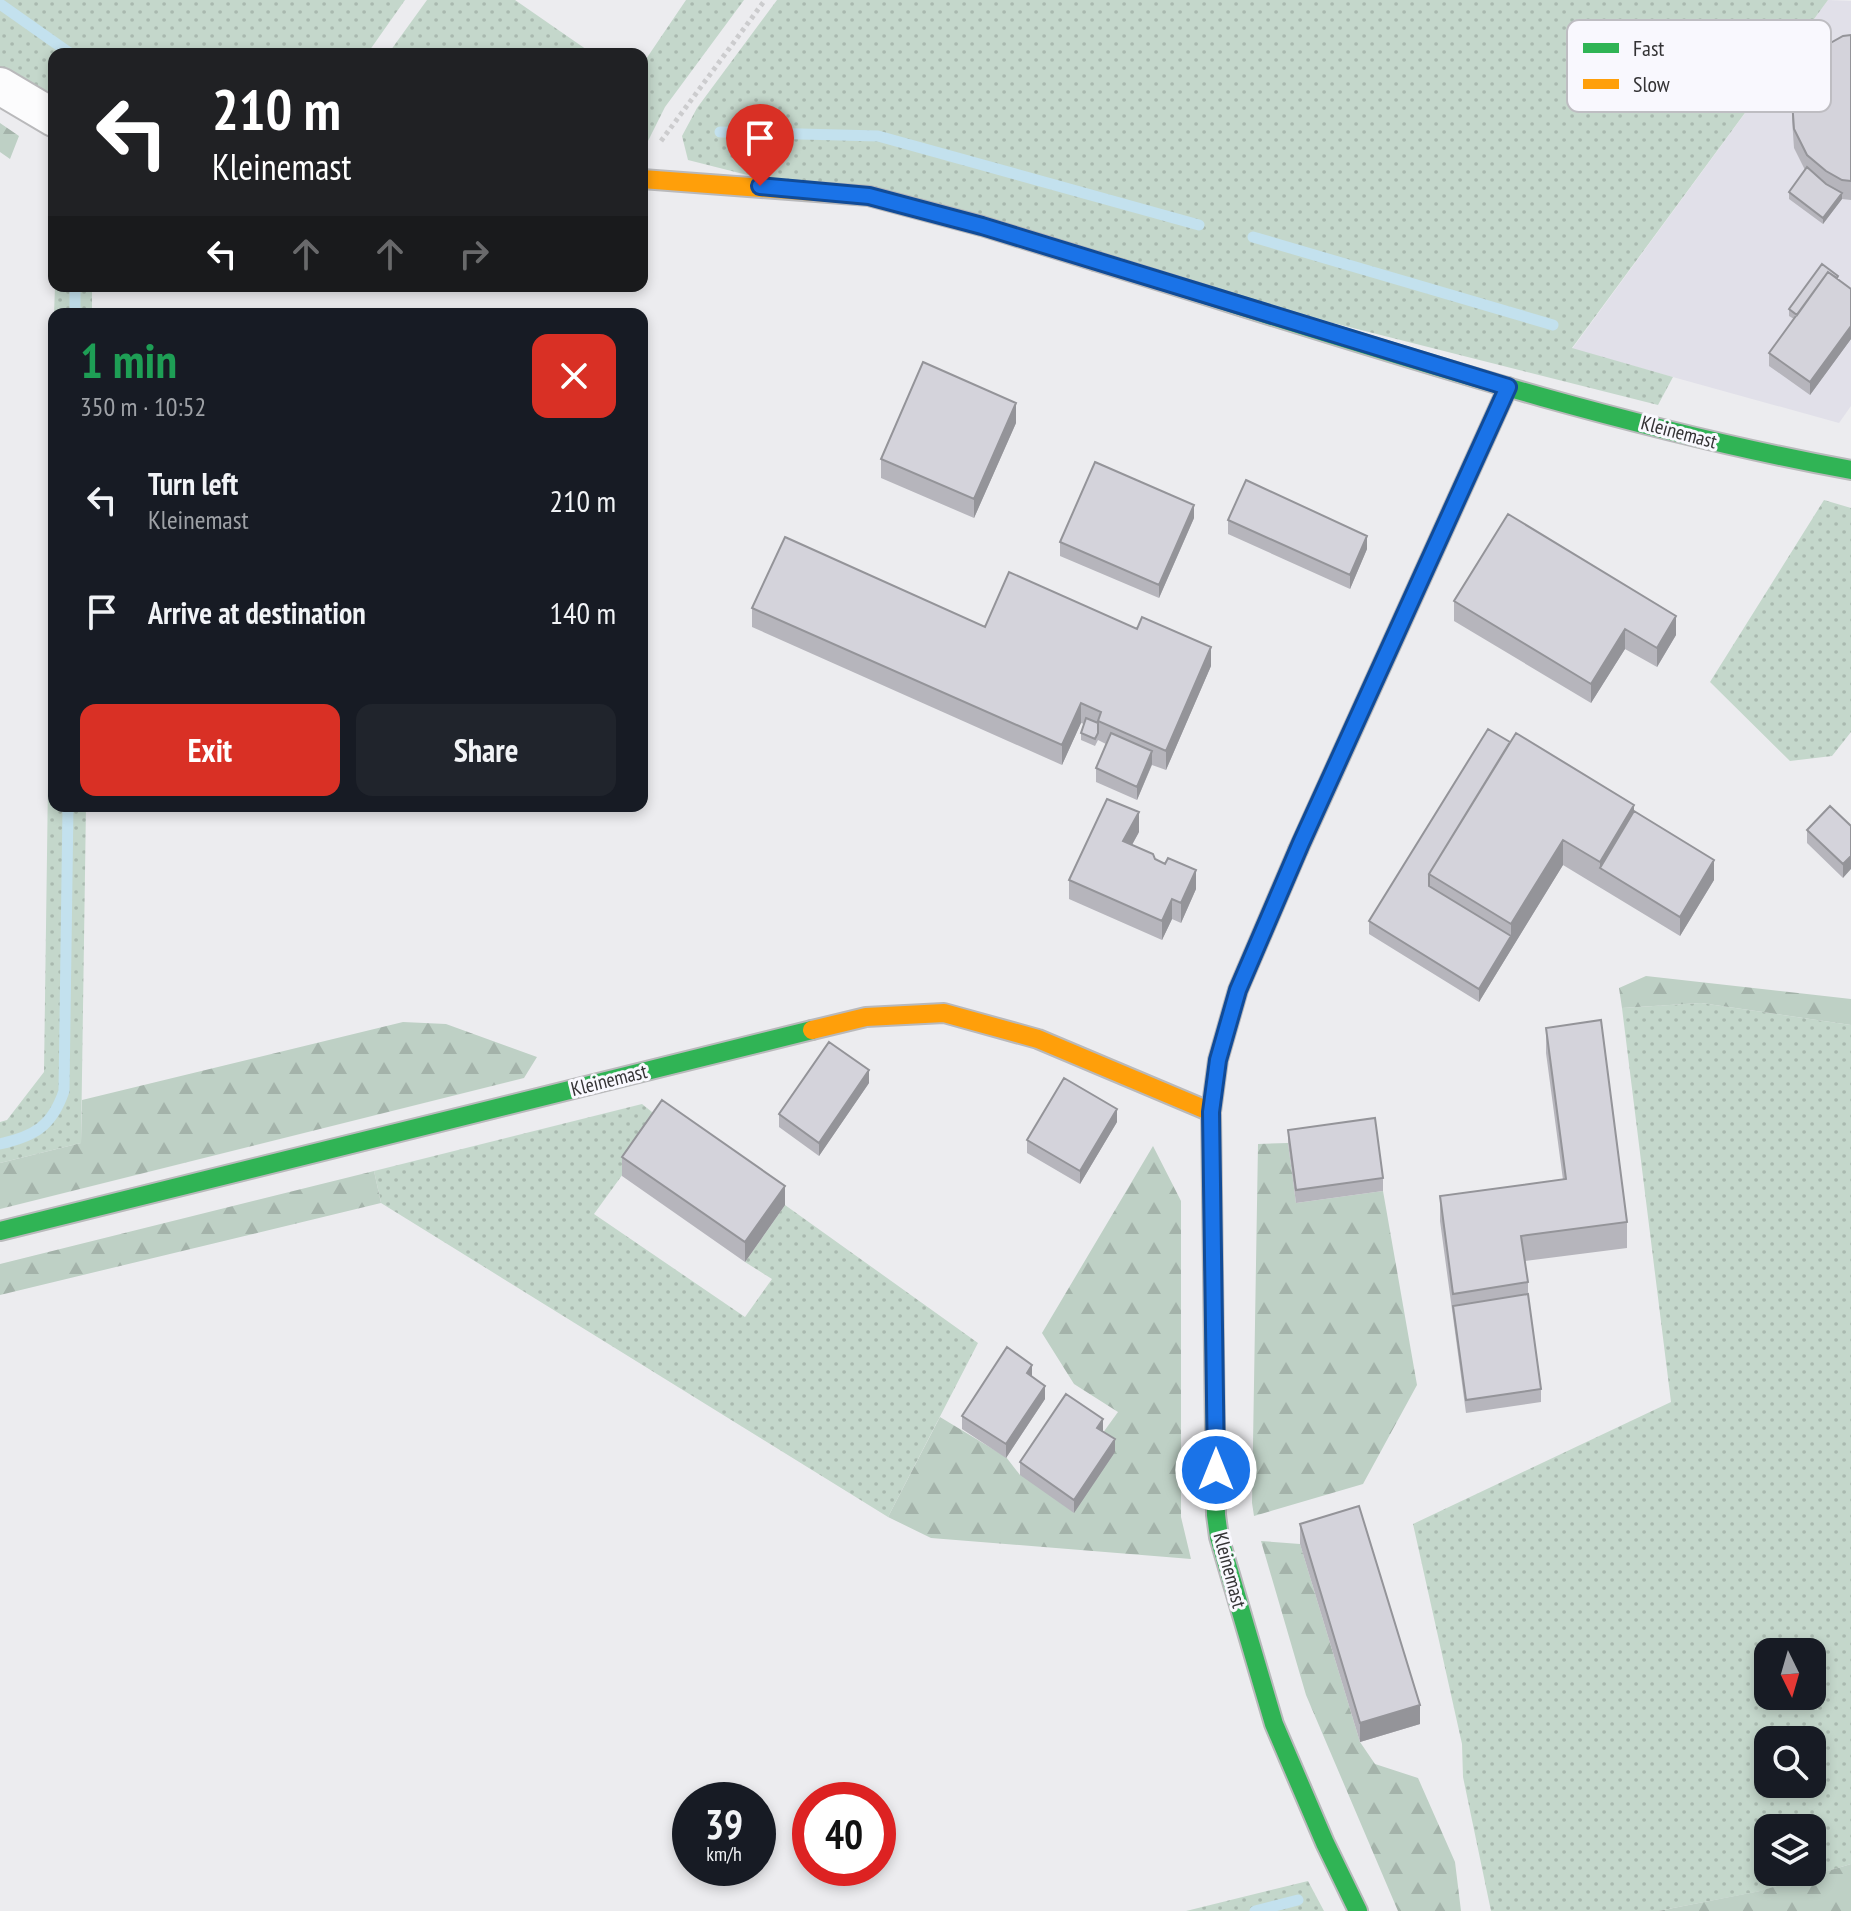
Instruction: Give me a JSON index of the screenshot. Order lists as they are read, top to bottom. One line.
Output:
{"streets":{"street":["Kleinemast"]},"legend":["Fast","Slow"],"north":"bottom","page":{"turn":["210 m","Kleinemast"],"heading":["1 min","350 m · 10:52"],"list":[{"name":"Turn left","note":"Kleinemast","value":"210 m"},{"name":"Arrive at destination","value":"140 m"}],"buttons":["Exit","Share"],"speed":"39 km/h","limit":"40"}}
